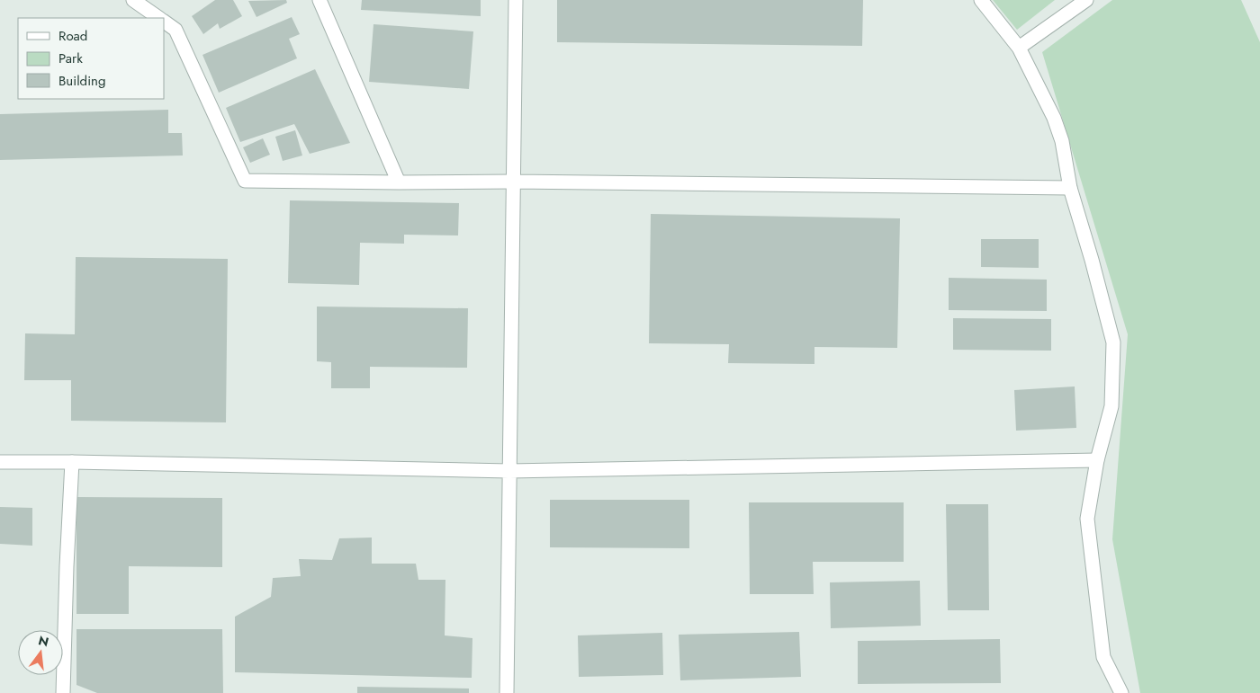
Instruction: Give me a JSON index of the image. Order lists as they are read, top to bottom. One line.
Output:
{"legend":["Road","Park","Building"],"north":"top"}
